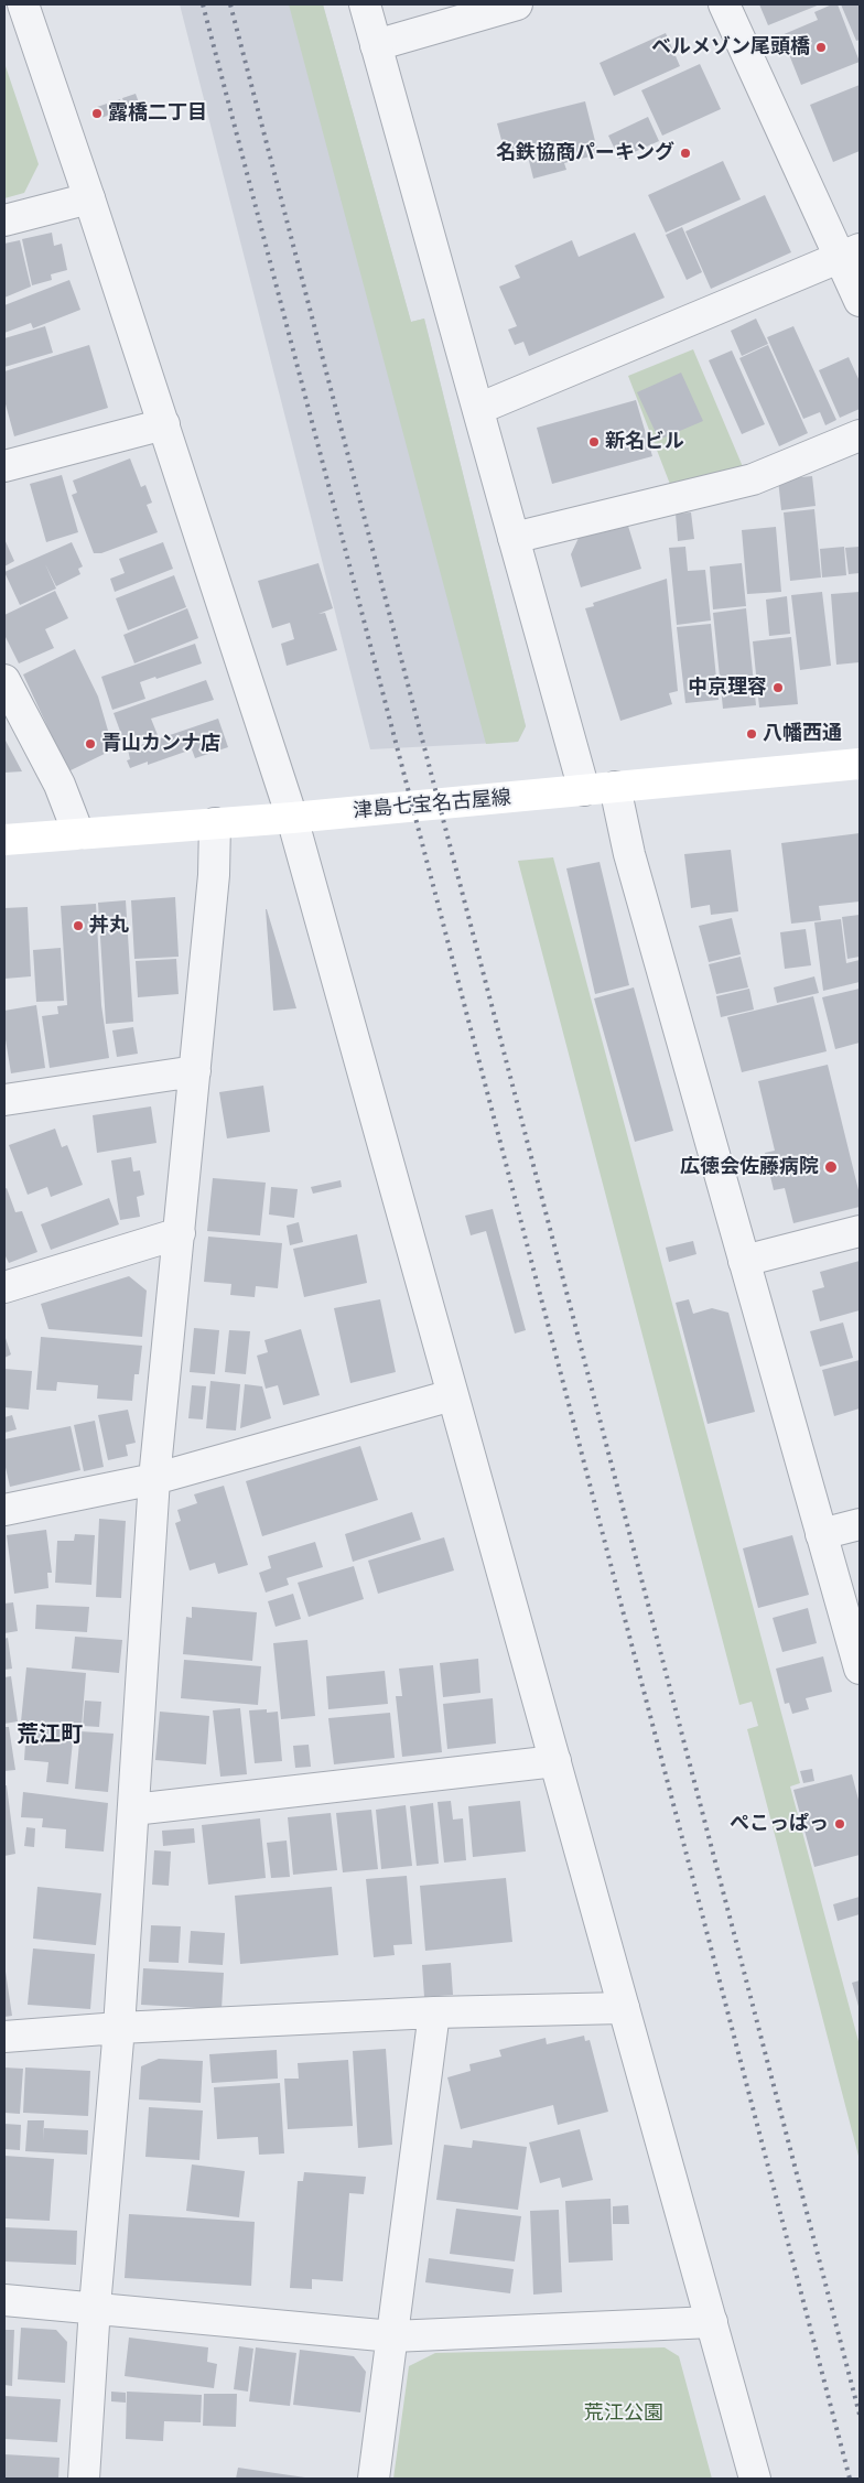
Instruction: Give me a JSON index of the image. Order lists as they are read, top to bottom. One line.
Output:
{"streets":{"main road":["津島七宝名古屋線"]},"districts":["荒江町"],"parks":["荒江公園"],"places":["ベルメゾン尾頭橋","露橋二丁目","名鉄協商パーキング","新名ビル","中京理容","八幡西通","青山カンナ店","丼丸","広徳会佐藤病院","ぺこっぱっ"]}
